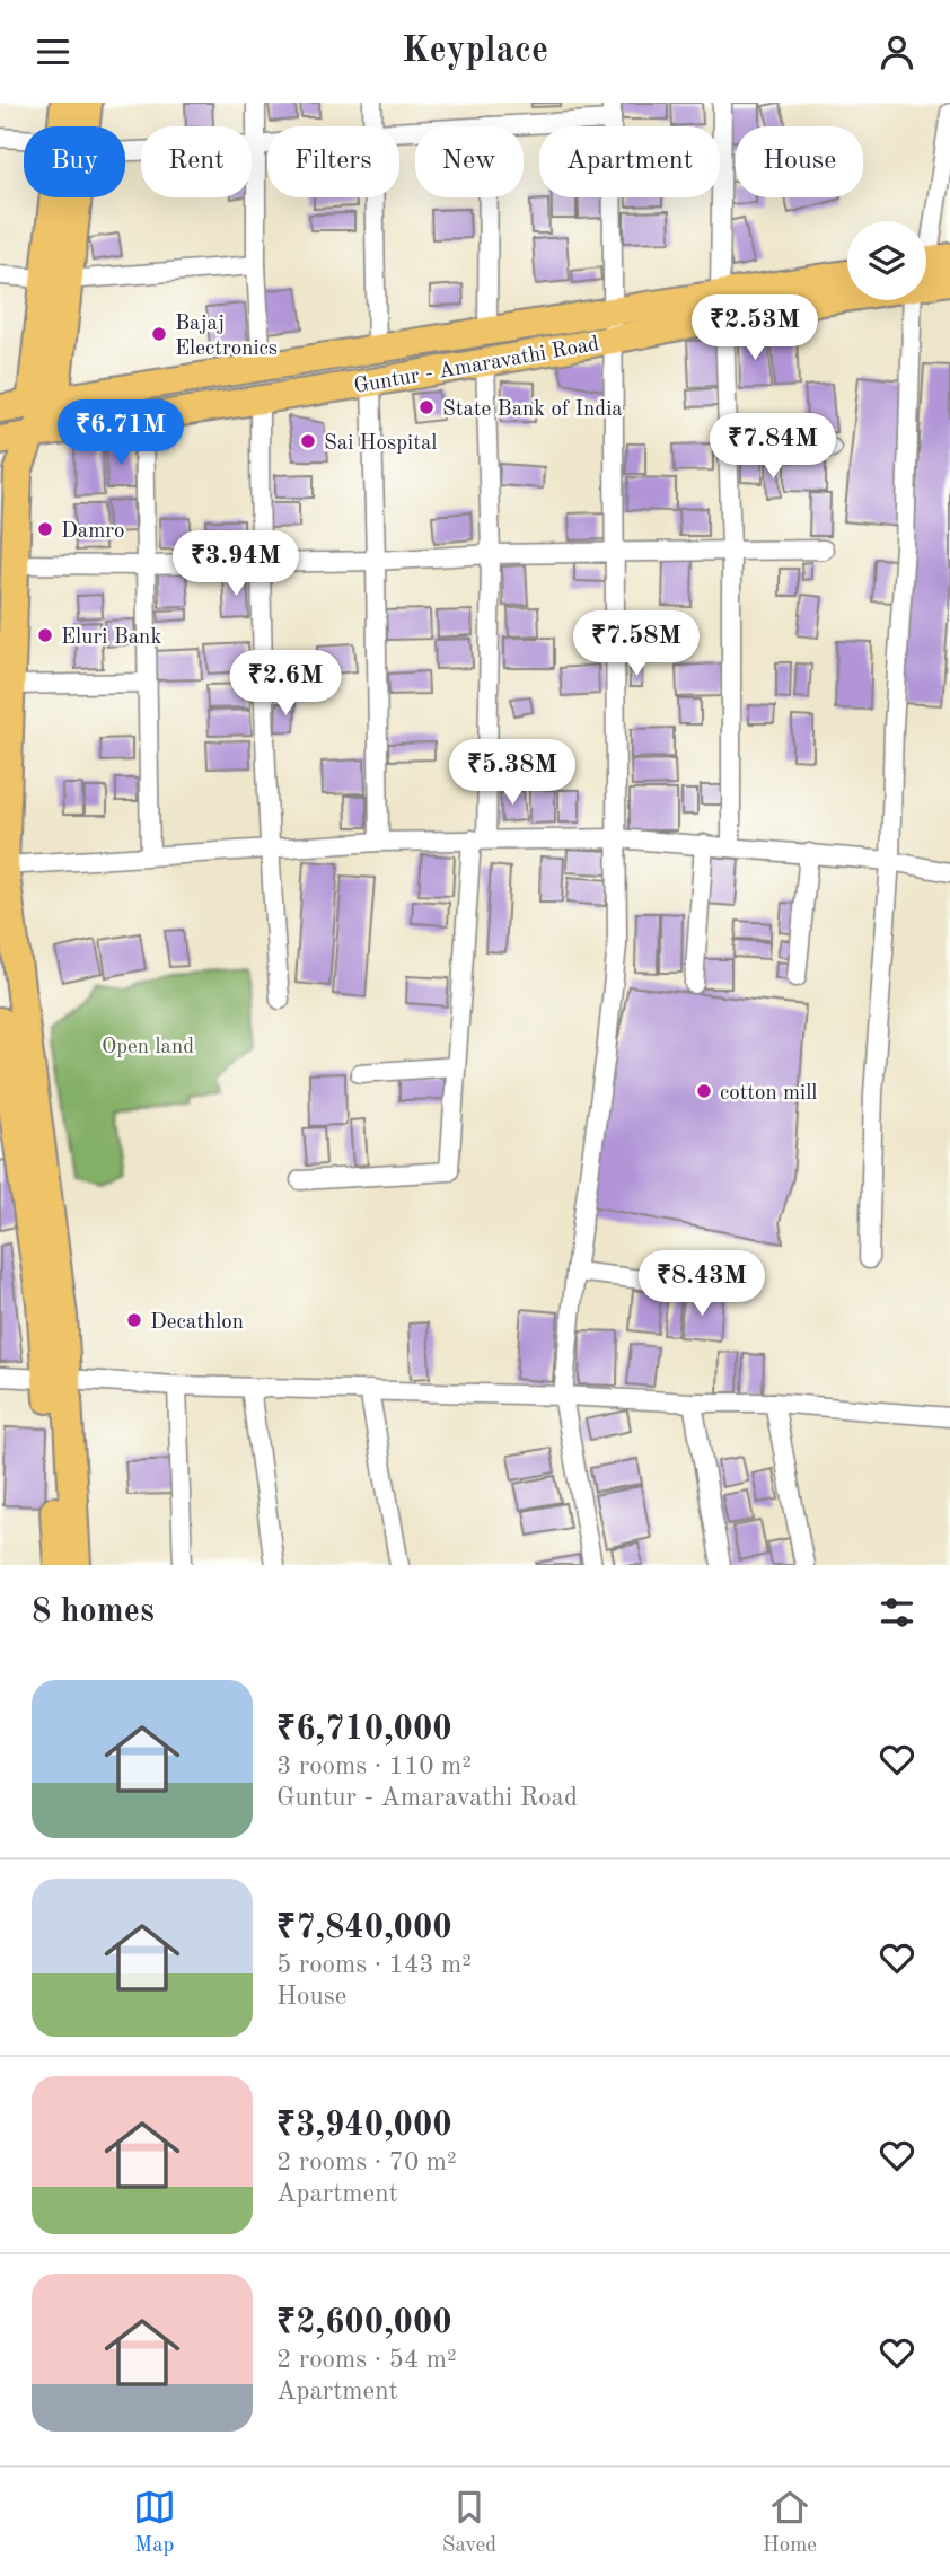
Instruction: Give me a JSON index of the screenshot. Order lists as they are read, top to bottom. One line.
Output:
{"streets":{"main road":["Guntur - Amaravathi Road"]},"parks":["Open land"],"places":["Bajaj Electronics","State Bank of India","Sai Hospital","Damro","Eluri Bank","cotton mill","Decathlon"],"page":{"header":"Keyplace","chip":["Buy","Rent","Filters","New","Apartment","House"],"price":["₹2.53M","₹6.71M","₹7.84M","₹3.94M","₹7.58M","₹2.6M","₹5.38M","₹8.43M"],"heading":"8 homes","list":[{"name":"₹6,710,000","note":"3 rooms · 110 m² · Guntur - Amaravathi Road"},{"name":"₹7,840,000","note":"5 rooms · 143 m² · House"},{"name":"₹3,940,000","note":"2 rooms · 70 m² · Apartment"},{"name":"₹2,600,000","note":"2 rooms · 54 m² · Apartment"}],"tabs":["Map","Saved","Home"]}}
